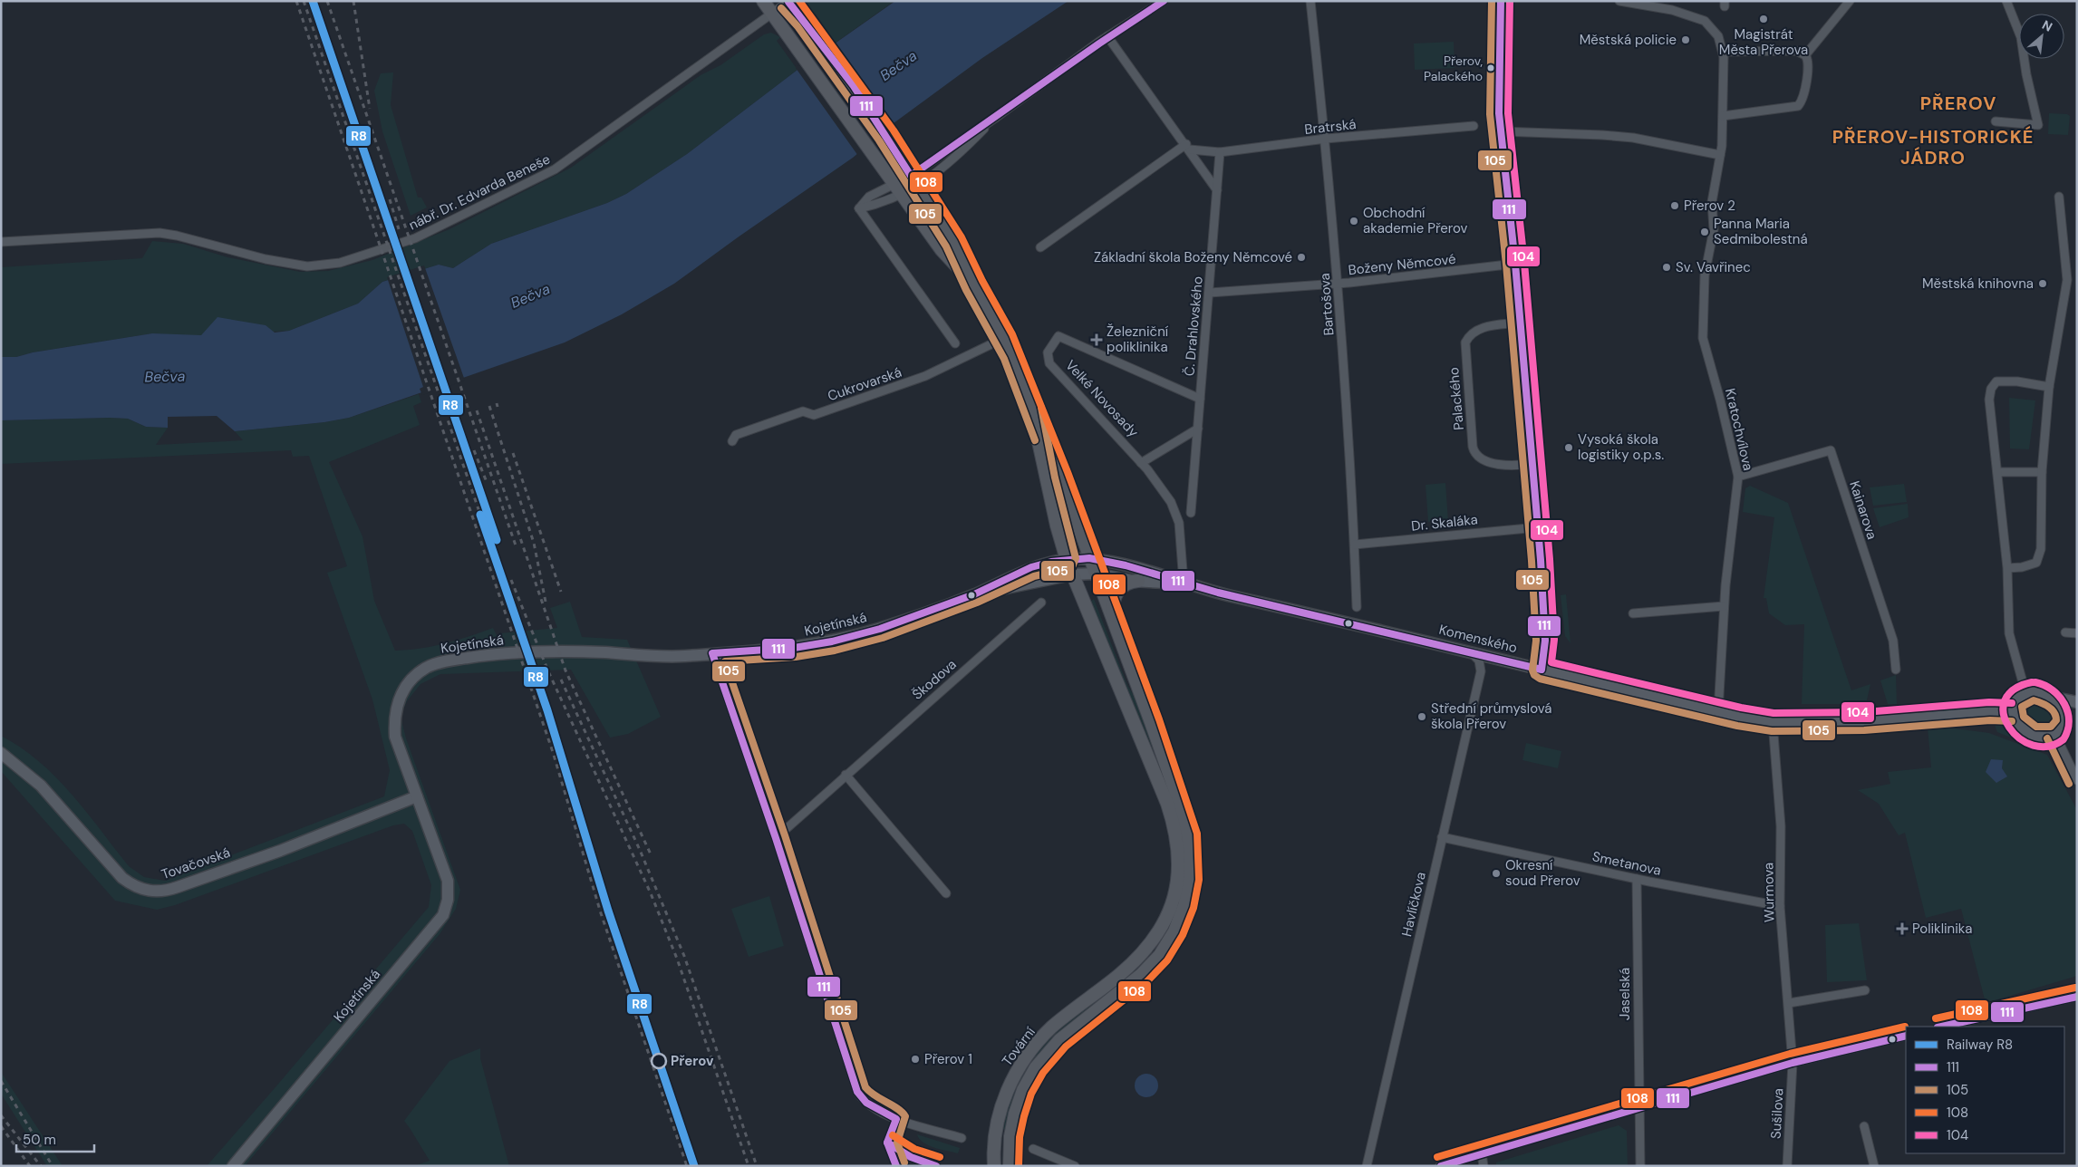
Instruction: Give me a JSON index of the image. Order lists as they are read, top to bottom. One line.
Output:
{"streets":{"main road":["Kojetínská","Komenského","Tovačovská","Tovární"],"street":["Bratrská","nábř. Dr. Edvarda Beneše","Boženy Němcové","Bartošova","Č. Drahlovského","Cukrovarská","Velké Novosady","Palackého","Kratochvílova","Kainarova","Dr. Skaláka","Škodova","Smetanova","Wurmova","Havlíčkova","Jaselská","Sušilova"]},"crossings":[["Bratrská","Bartošova"],["Bratrská","Č. Drahlovského"],["Boženy Němcové","Bartošova"],["Boženy Němcové","Č. Drahlovského"],["Bartošova","Dr. Skaláka"],["Č. Drahlovského","Velké Novosady"],["Kratochvílova","Kainarova"],["Kratochvílova","Komenského"],["Kojetínská","Komenského"],["Kojetínská","Tovačovská"],["Kojetínská","Tovární"],["Komenského","Wurmova"],["Komenského","Havlíčkova"],["Komenského","Tovární"],["Smetanova","Wurmova"],["Smetanova","Havlíčkova"],["Smetanova","Jaselská"],["Wurmova","Sušilova"]],"districts":["PŘEROV","PŘEROV-HISTORICKÉ JÁDRO"],"water":["Bečva"],"places":{"other":["Magistrát Města Přerova","Městská policie","Přerov, Palackého","Přerov 2","Obchodní akademie Přerov","Panna Maria Sedmibolestná","Základní škola Boženy Němcové","Sv. Vavřinec","Městská knihovna","Vysoká škola logistiky o.p.s.","Střední průmyslová škola Přerov","Okresní soud Přerov","Přerov 1","Přerov"],"health":["Železniční poliklinika","Poliklinika"]},"lines":["rail line R8","transit line 111","transit line 105","transit line 108","transit line 104"],"legend":["Railway R8","111","105","108","104"],"scale_bar":"50 m","north":"top right"}
